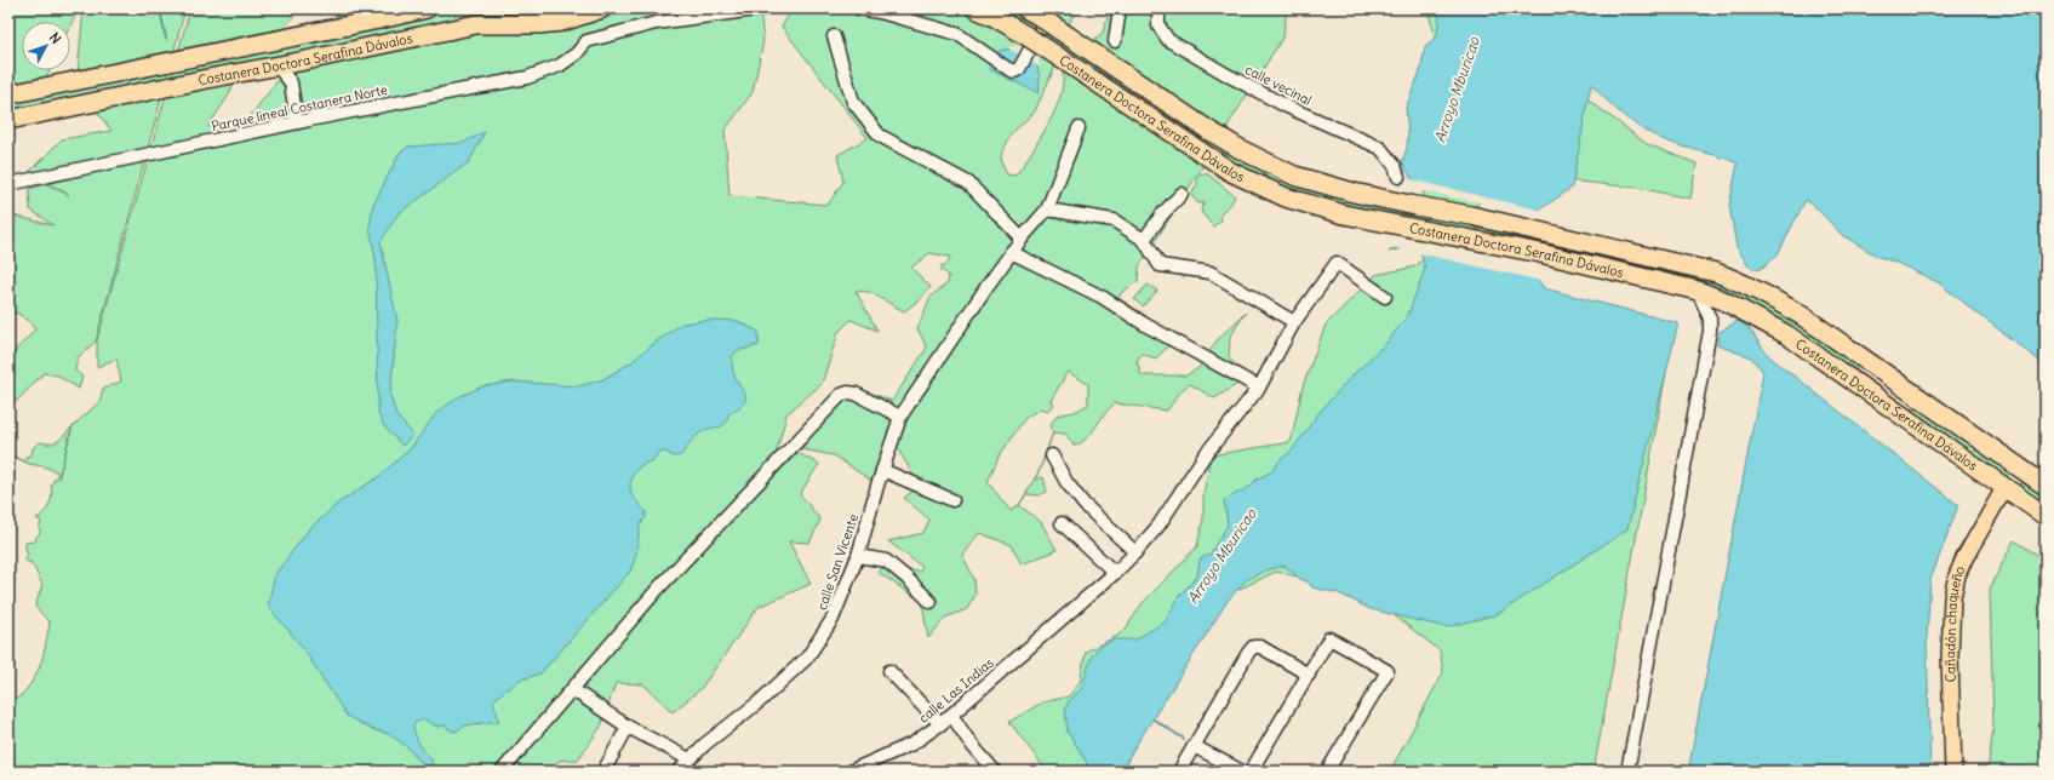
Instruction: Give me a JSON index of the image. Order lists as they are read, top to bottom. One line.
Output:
{"streets":{"highway":["Costanera Doctora Serafina Dávalos"],"main road":["Cañadón chaqueño"],"street":["calle vecinal","Parque lineal Costanera Norte","calle San Vicente","calle Las Indias"]},"crossings":[["Costanera Doctora Serafina Dávalos","Cañadón chaqueño"]],"water":["Arroyo Mburicao"],"north":"top right"}
